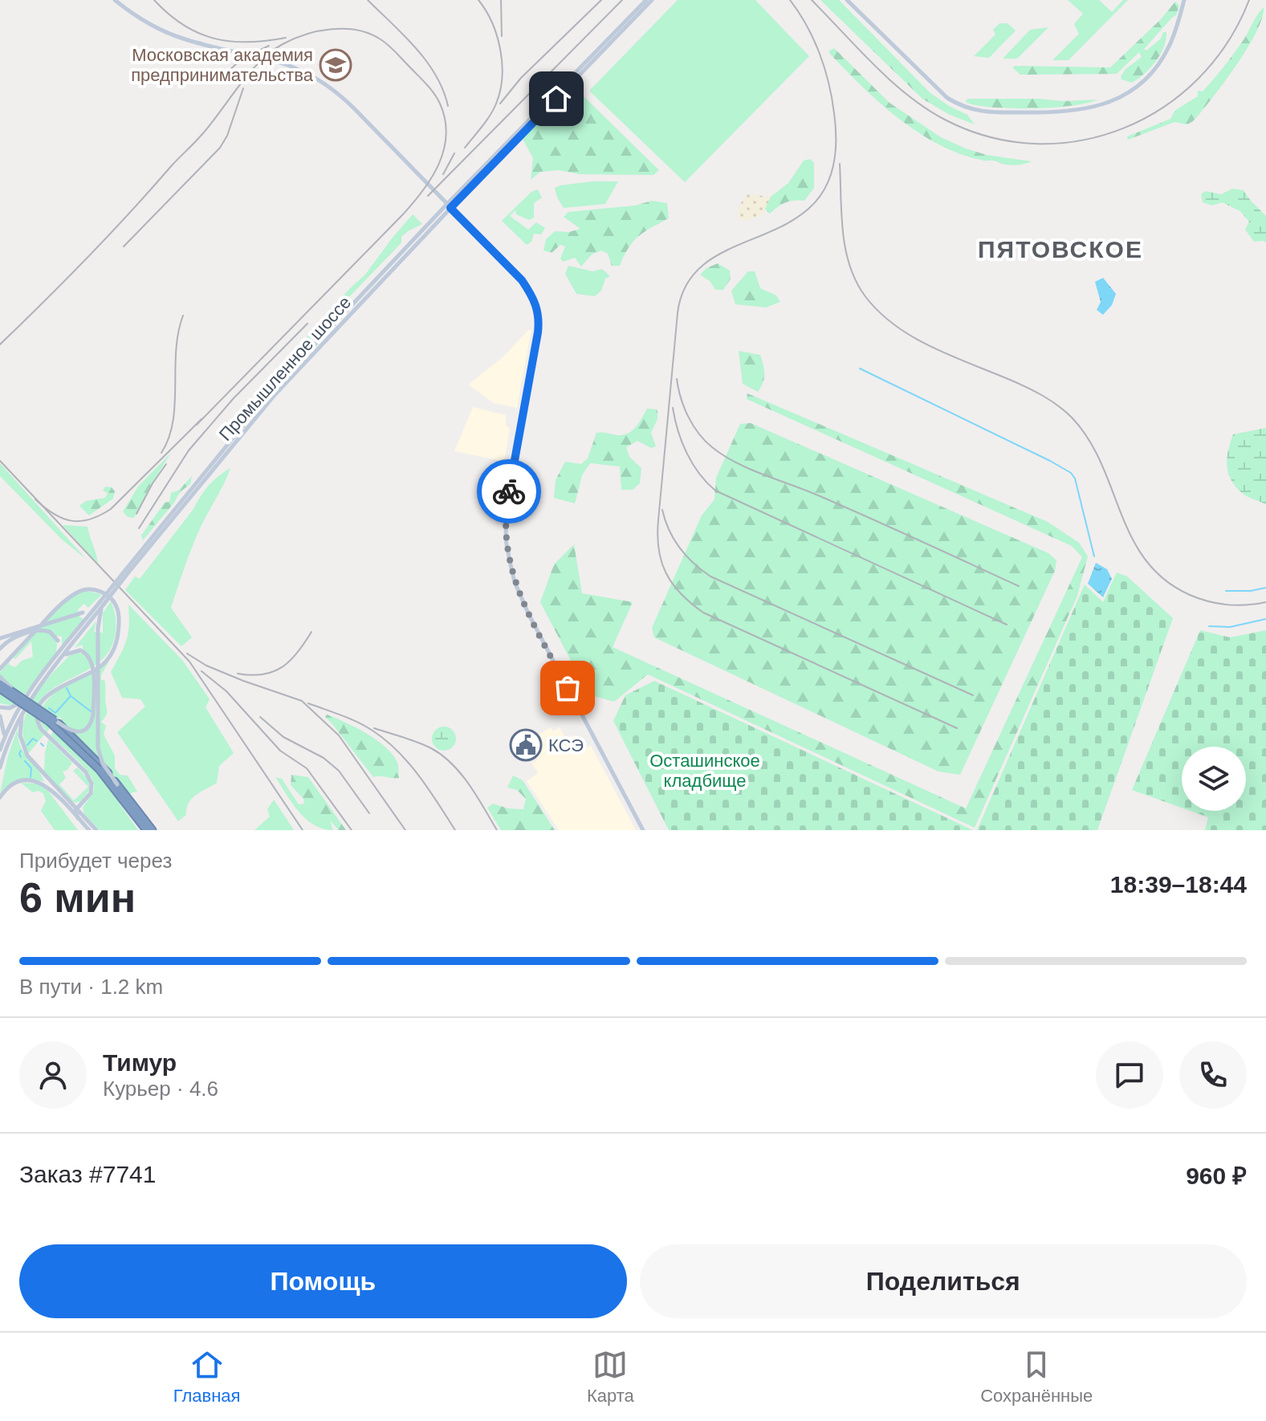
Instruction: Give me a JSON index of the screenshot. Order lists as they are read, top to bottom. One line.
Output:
{"streets":{"main road":["Промышленное шоссе"]},"districts":["ПЯТОВСКОЕ"],"parks":["Осташинское кладбище"],"places":{"school or university":["Московская академия предпринимательства"],"public building":["КСЭ"]},"page":{"heading":["6 мин","Прибудет через","18:39–18:44"],"panel":["Тимур","Курьер · 4.6","Заказ #7741","960 ₽"],"bar":"В пути · 1.2 km","buttons":["Помощь","Поделиться"],"tabs":["Главная","Карта","Сохранённые"]}}
